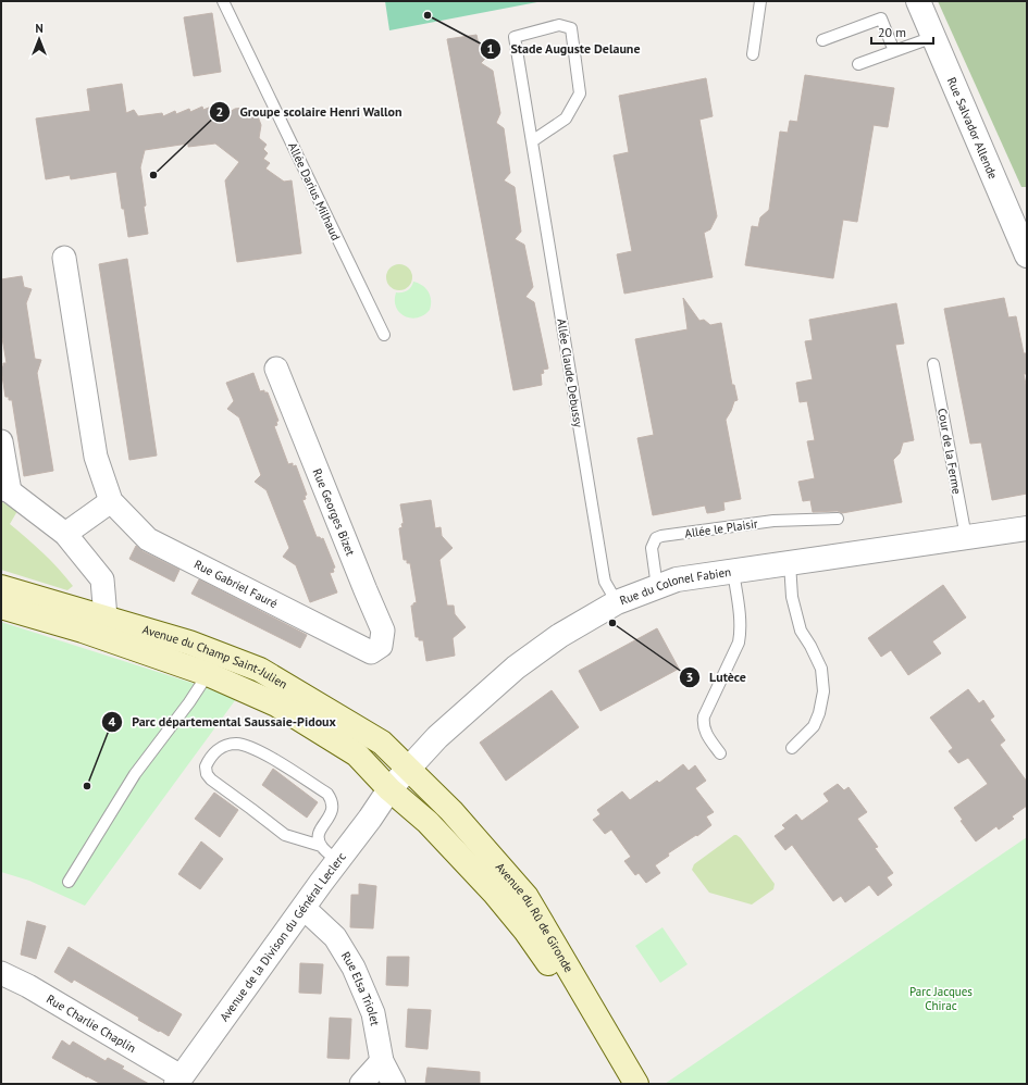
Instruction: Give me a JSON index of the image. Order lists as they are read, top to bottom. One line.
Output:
{"streets":{"main road":["Avenue du Champ Saint-Julien","Avenue du Rû de Gironde"],"street":["Rue Salvador Allende","Rue Georges Bizet","Rue Gabriel Fauré","Rue du Colonel Fabien","Avenue de la Divison du Général Leclerc","Rue Elsa Triolet","Rue Charlie Chaplin"],"lane":["Allée Darius Milhaud","Allée Claude Debussy","Cour de la Ferme","Allée le Plaisir"]},"crossings":[["Allée Claude Debussy","Rue du Colonel Fabien"],["Cour de la Ferme","Rue du Colonel Fabien"],["Rue Georges Bizet","Rue Gabriel Fauré"],["Allée le Plaisir","Rue du Colonel Fabien"],["Rue du Colonel Fabien","Avenue du Champ Saint-Julien"],["Rue du Colonel Fabien","Avenue du Rû de Gironde"],["Rue du Colonel Fabien","Avenue de la Divison du Général Leclerc"],["Avenue du Champ Saint-Julien","Avenue du Rû de Gironde"],["Avenue du Champ Saint-Julien","Avenue de la Divison du Général Leclerc"],["Avenue du Rû de Gironde","Avenue de la Divison du Général Leclerc"],["Avenue de la Divison du Général Leclerc","Rue Elsa Triolet"],["Avenue de la Divison du Général Leclerc","Rue Charlie Chaplin"]],"parks":["Parc Jacques Chirac"],"places":["Stade Auguste Delaune","Groupe scolaire Henri Wallon","Lutèce","Parc départemental Saussaie-Pidoux"],"scale_bar":"20 m","north":"top"}
